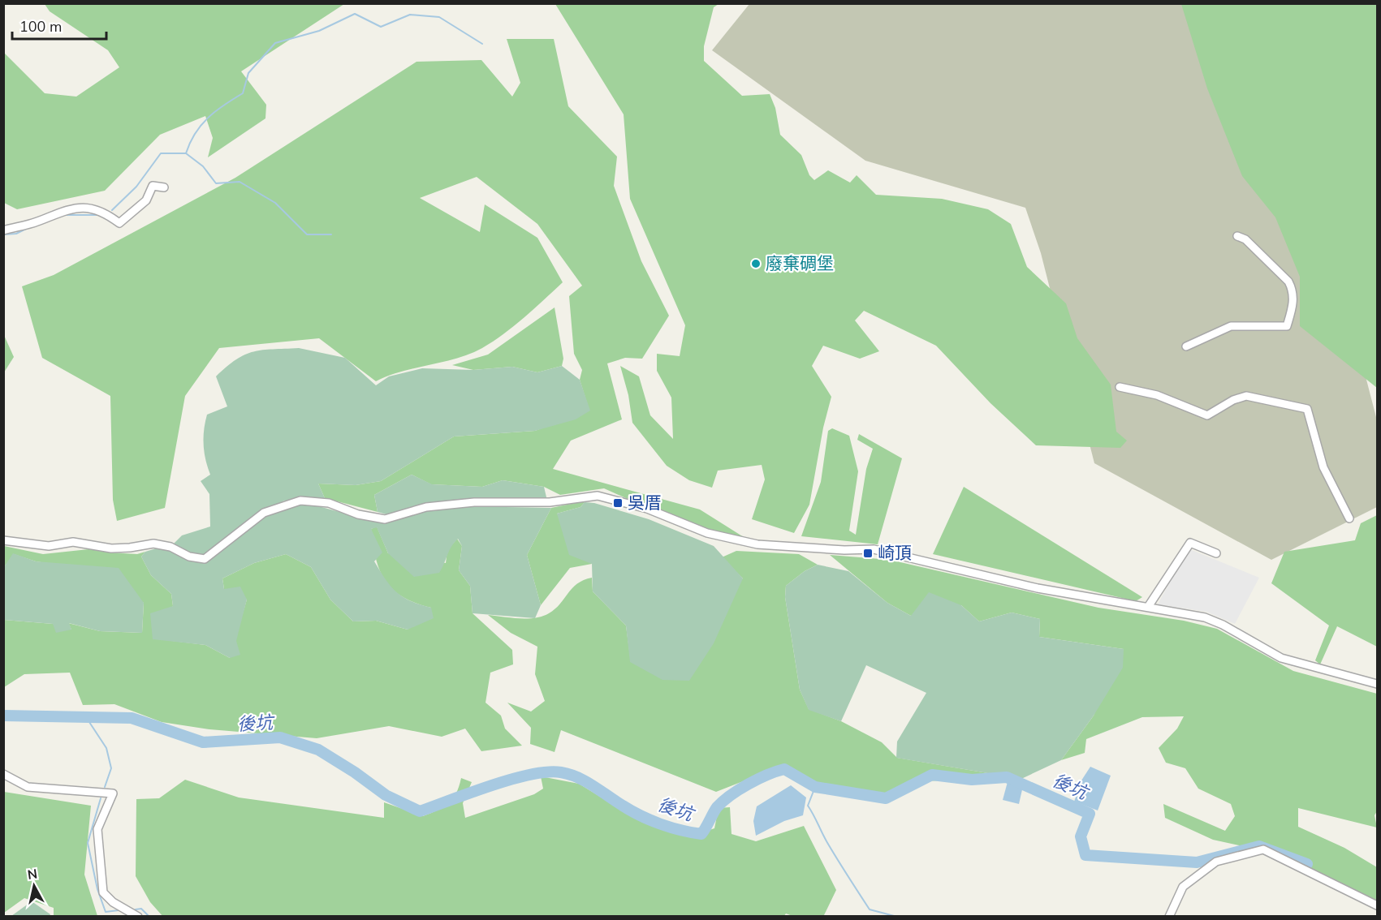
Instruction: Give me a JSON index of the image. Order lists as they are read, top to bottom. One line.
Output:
{"water":["後坑"],"places":{"other":["廢棄碉堡"],"transit":["吳厝","崎頂"]},"scale_bar":"100 m","north":"top"}
